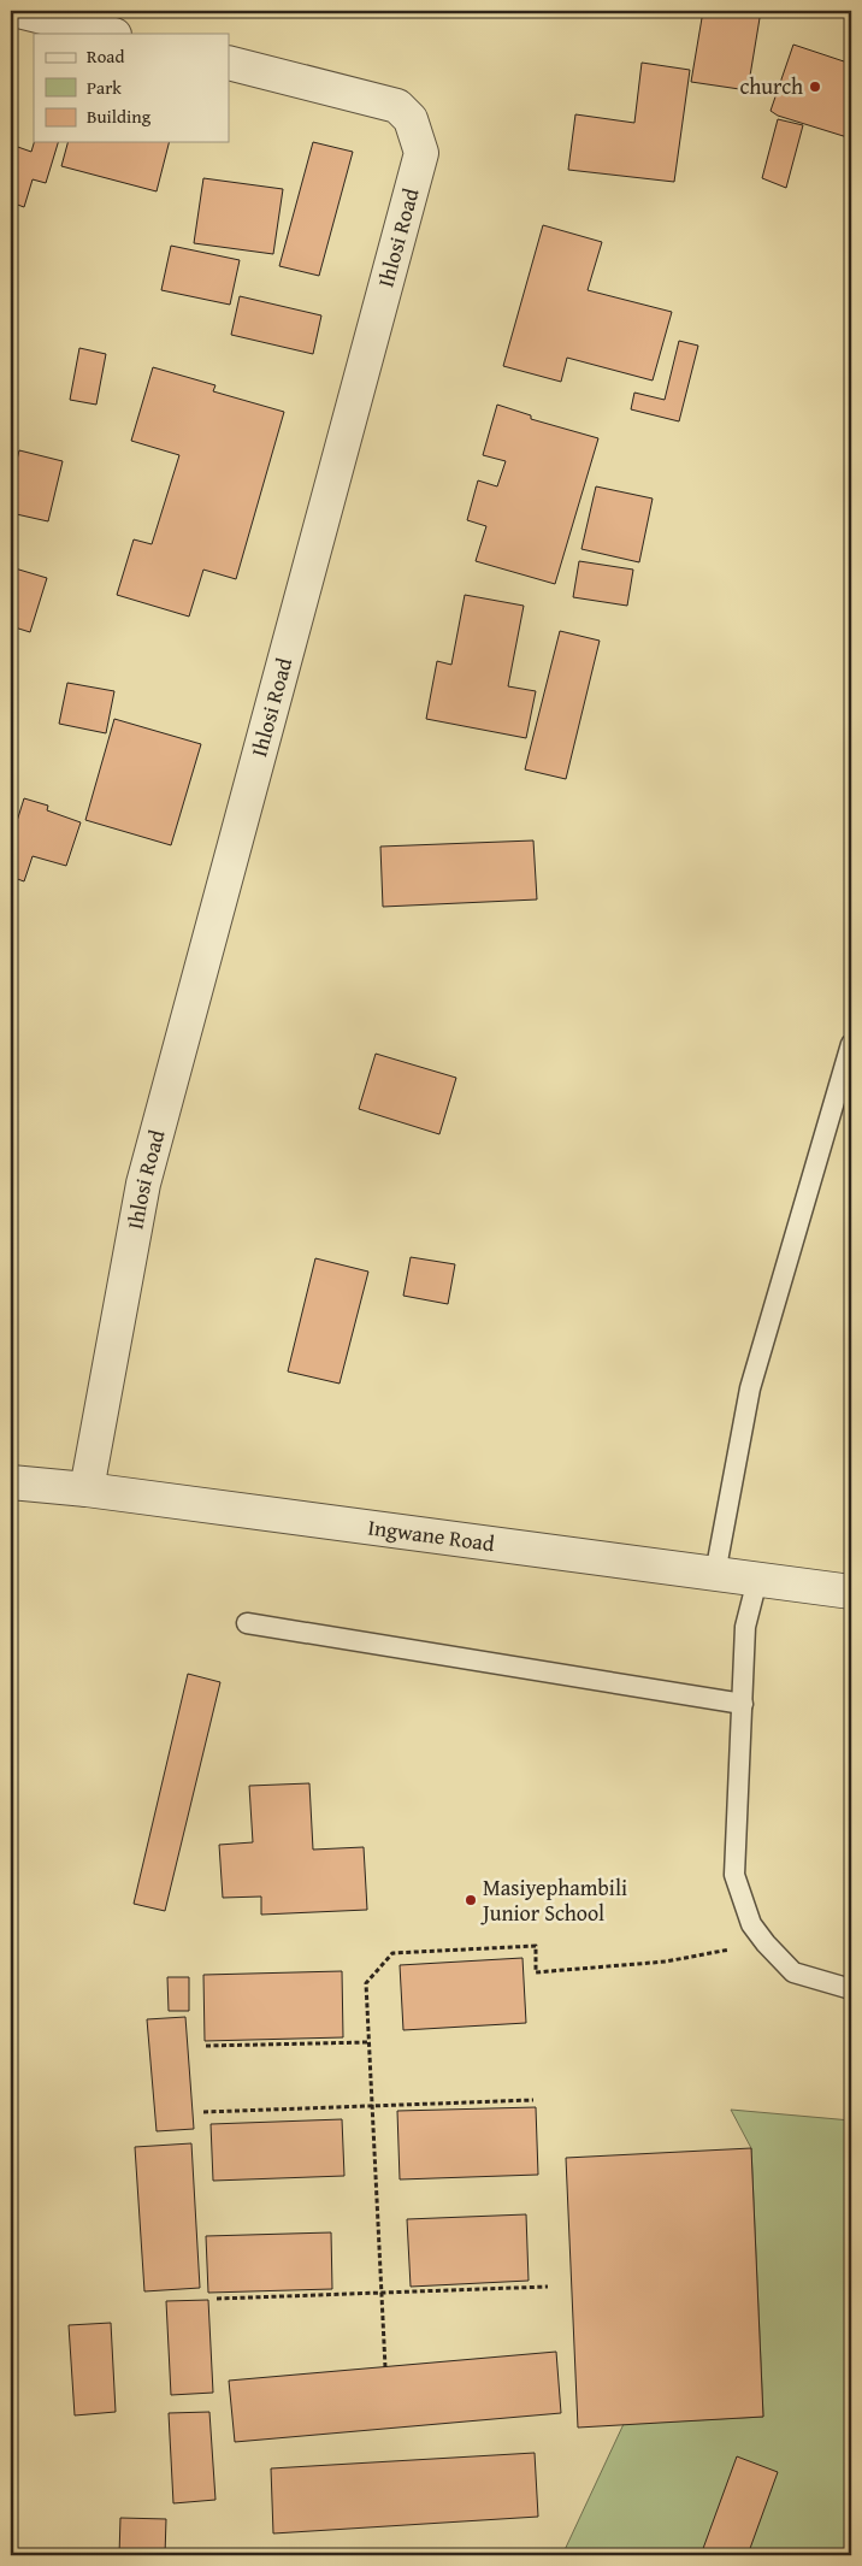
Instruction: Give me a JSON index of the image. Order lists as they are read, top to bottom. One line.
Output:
{"streets":{"street":["Ihlosi Road","Ingwane Road"]},"crossings":[["Ihlosi Road","Ingwane Road"]],"places":["church","Masiyephambili Junior School"],"legend":["Road","Park","Building"]}
